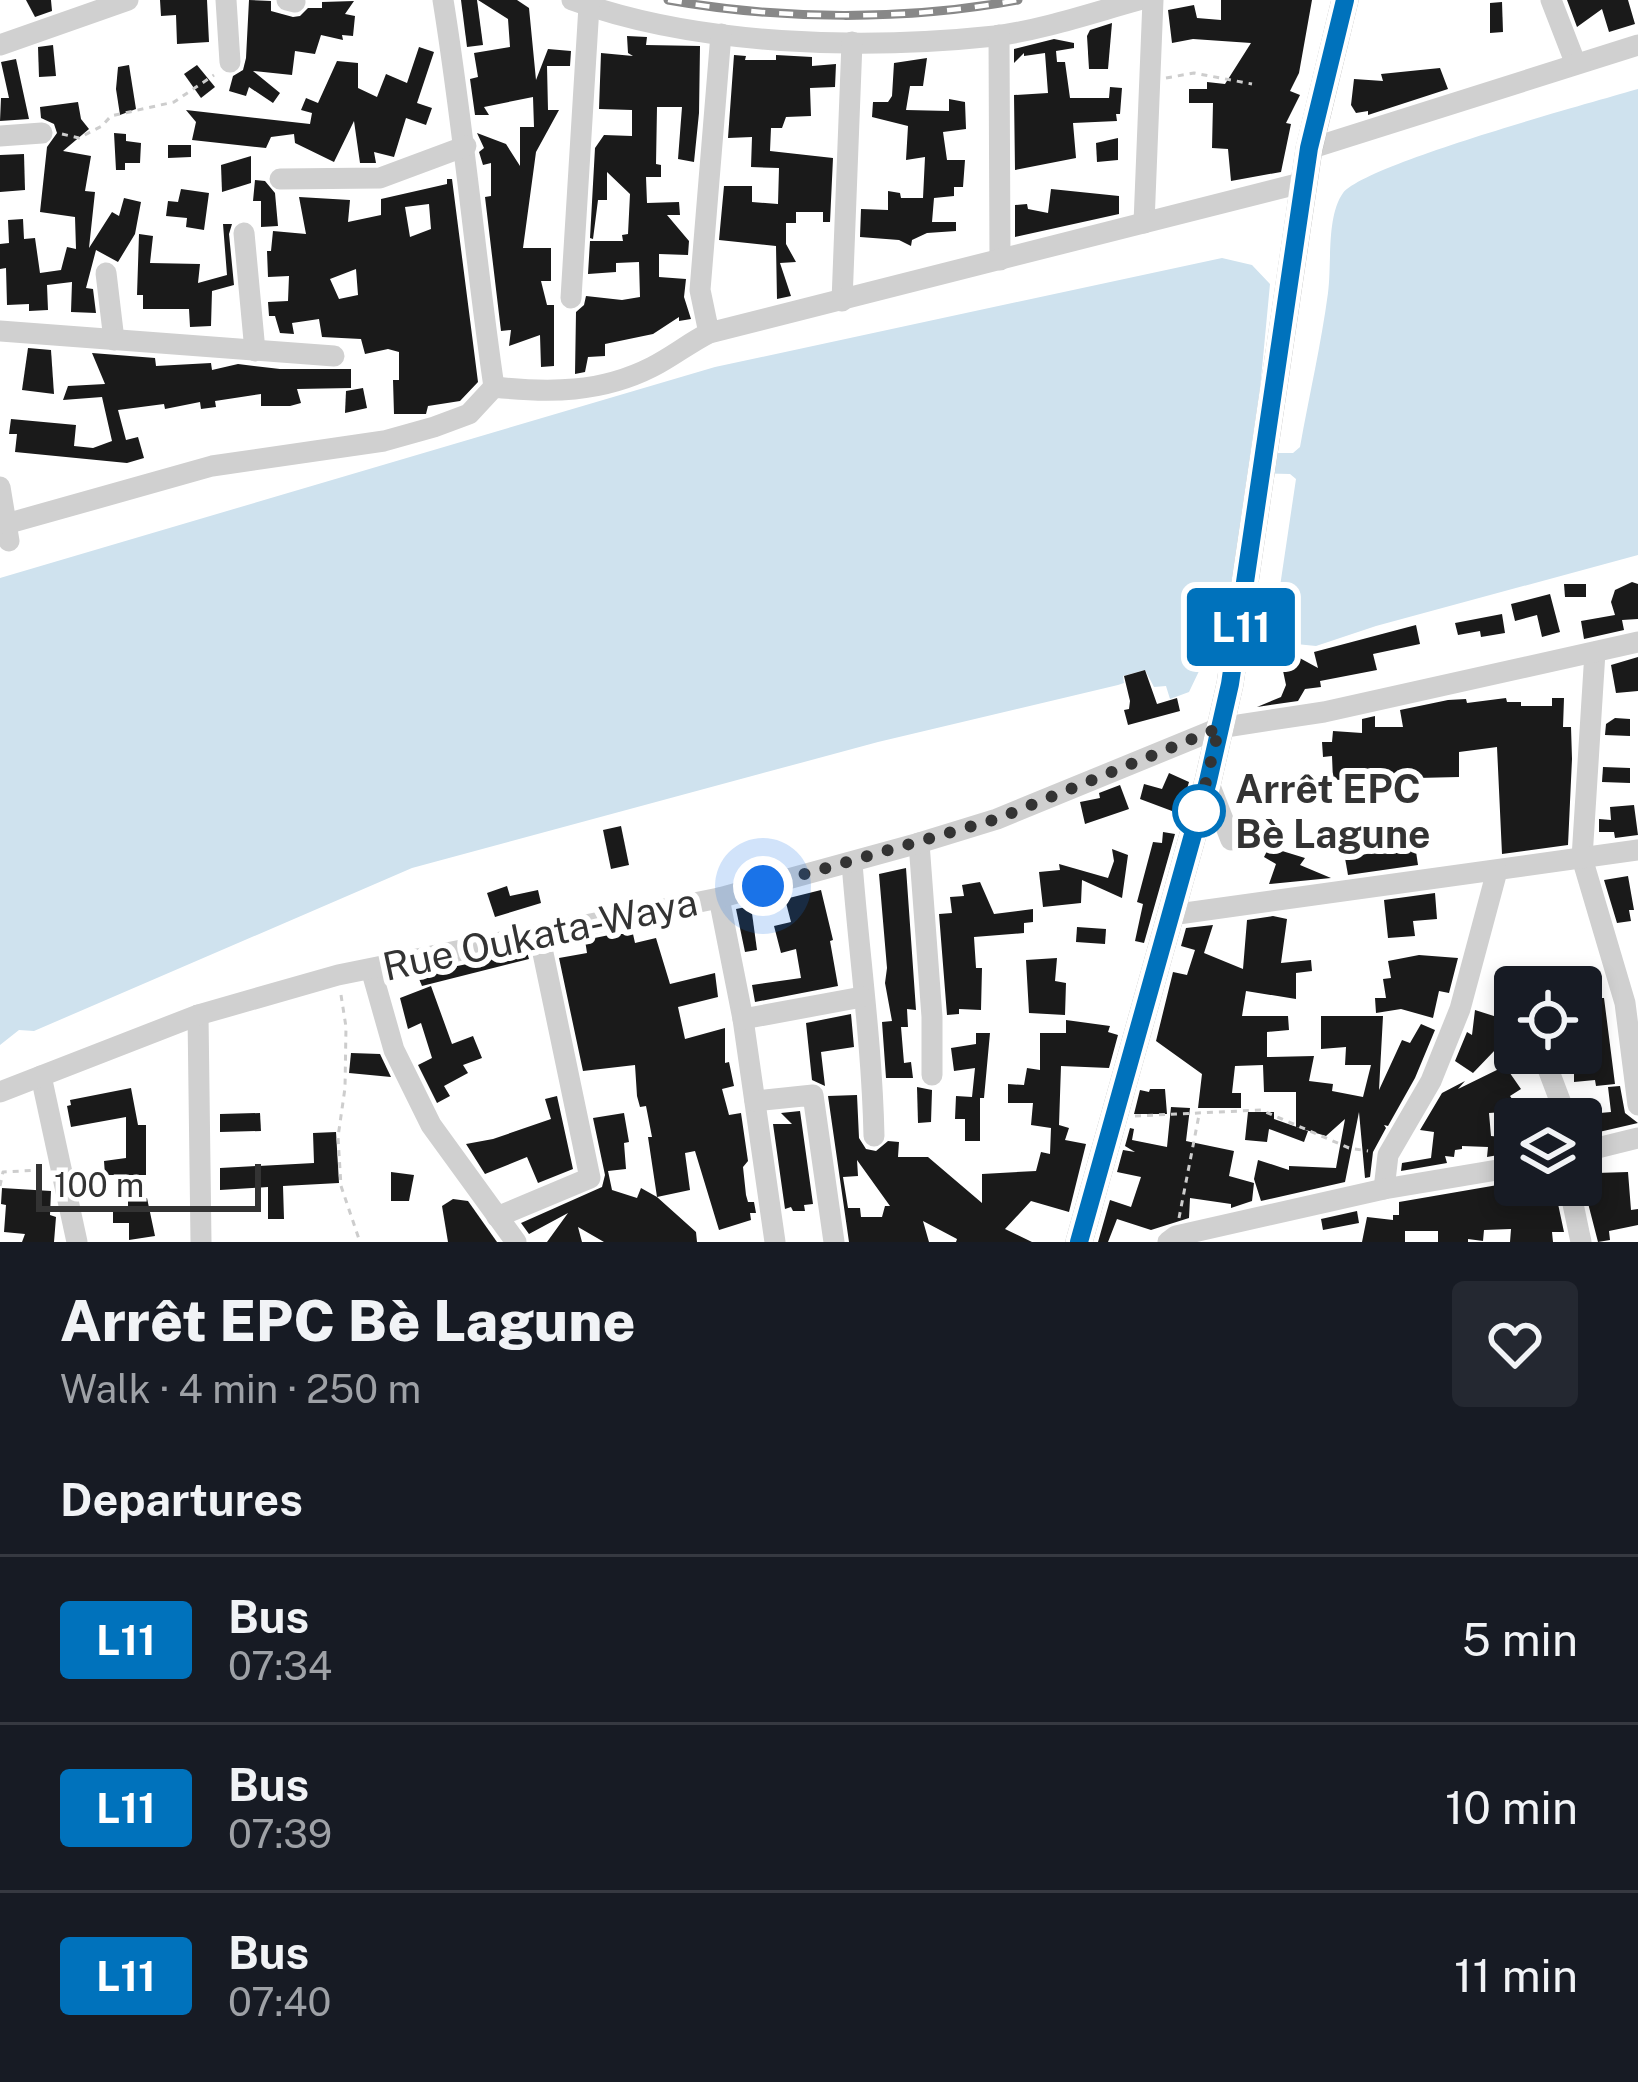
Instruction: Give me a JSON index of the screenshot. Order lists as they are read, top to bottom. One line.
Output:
{"streets":{"street":["Rue Oukata-Waya"]},"places":["Arrêt EPC Bè Lagune"],"lines":["bus line L11"],"scale_bar":"100 m","page":{"on_map":"L11","scale":"100 m","heading":[["Arrêt EPC Bè Lagune","Walk · 4 min · 250 m"],"Departures"],"list":[{"mark":"L11","name":"Bus","note":"07:34","value":"5 min"},{"mark":"L11","name":"Bus","note":"07:39","value":"10 min"},{"mark":"L11","name":"Bus","note":"07:40","value":"11 min"}]}}
